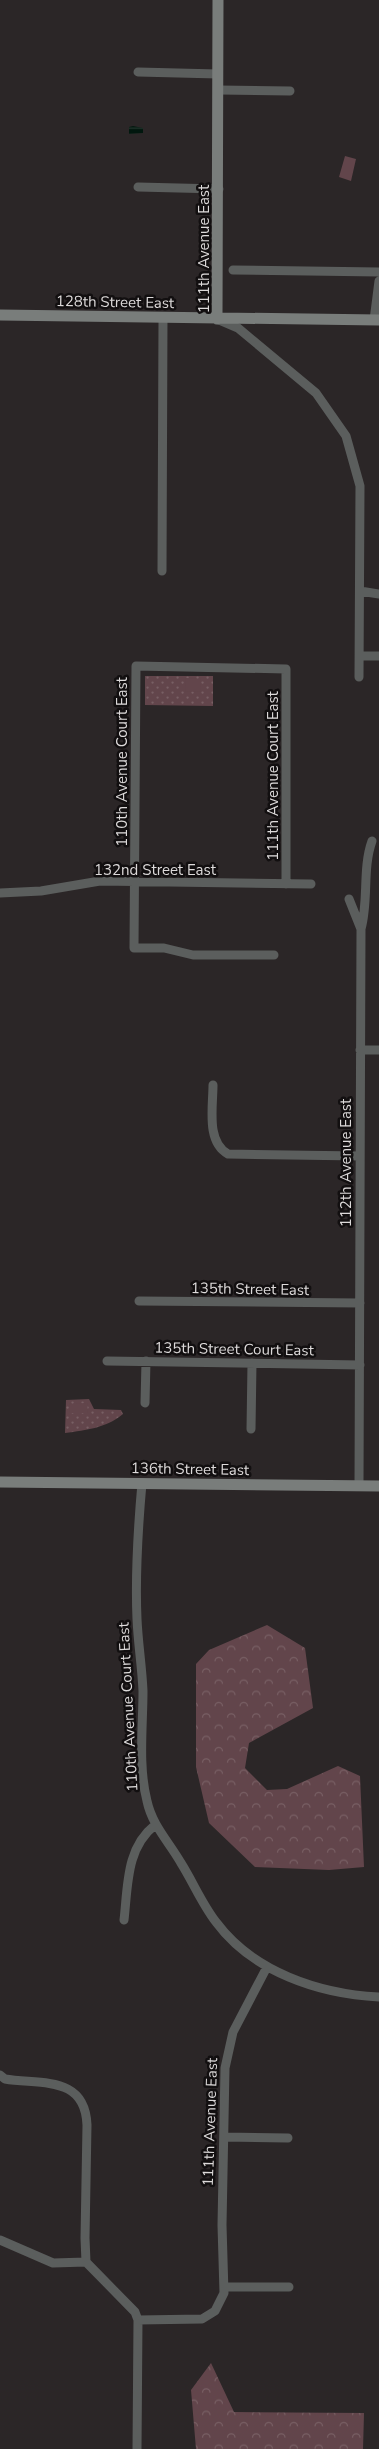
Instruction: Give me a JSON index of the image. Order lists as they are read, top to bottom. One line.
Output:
{"streets":{"street":["111th Avenue East","128th Street East","110th Avenue Court East","111th Avenue Court East","132nd Street East","112th Avenue East","135th Street East","135th Street Court East","136th Street East"]},"crossings":[["111th Avenue East","128th Street East"],["111th Avenue East","110th Avenue Court East"],["110th Avenue Court East","111th Avenue Court East"],["110th Avenue Court East","132nd Street East"],["110th Avenue Court East","136th Street East"],["111th Avenue Court East","132nd Street East"],["112th Avenue East","135th Street East"],["112th Avenue East","135th Street Court East"],["112th Avenue East","136th Street East"]]}
